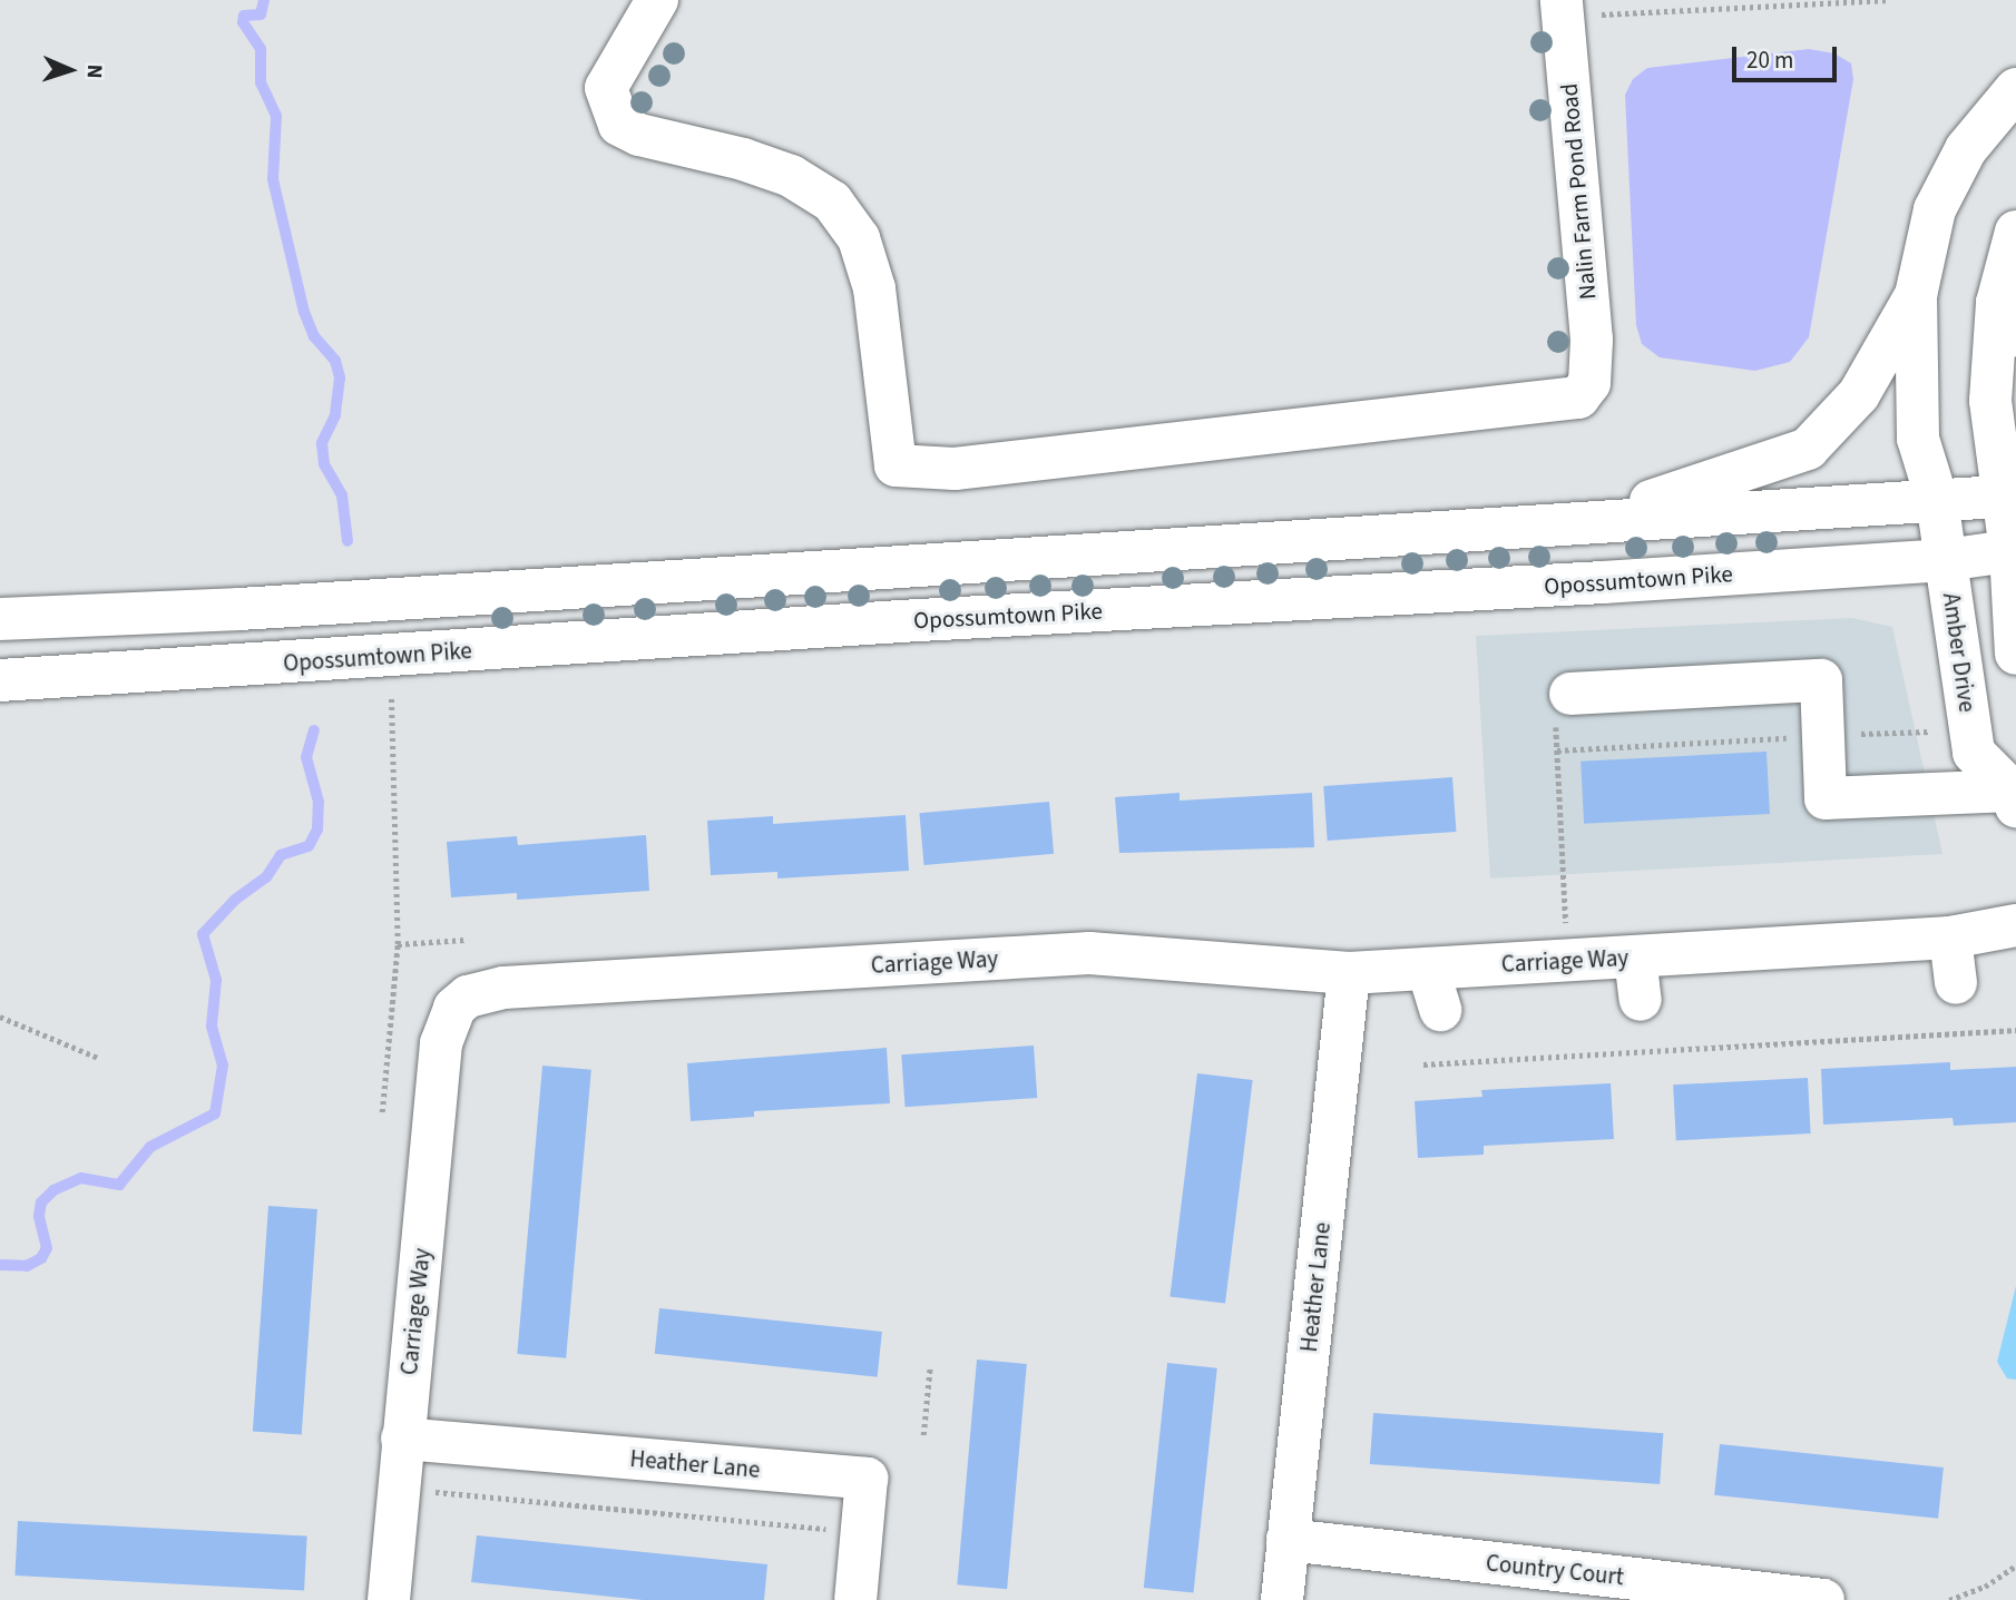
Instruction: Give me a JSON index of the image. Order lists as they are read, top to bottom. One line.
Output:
{"streets":{"street":["Nalin Farm Pond Road","Opossumtown Pike","Amber Drive","Carriage Way","Heather Lane","Country Court"]},"crossings":[["Opossumtown Pike","Amber Drive"],["Carriage Way","Heather Lane"],["Heather Lane","Country Court"]],"scale_bar":"20 m","north":"right"}
